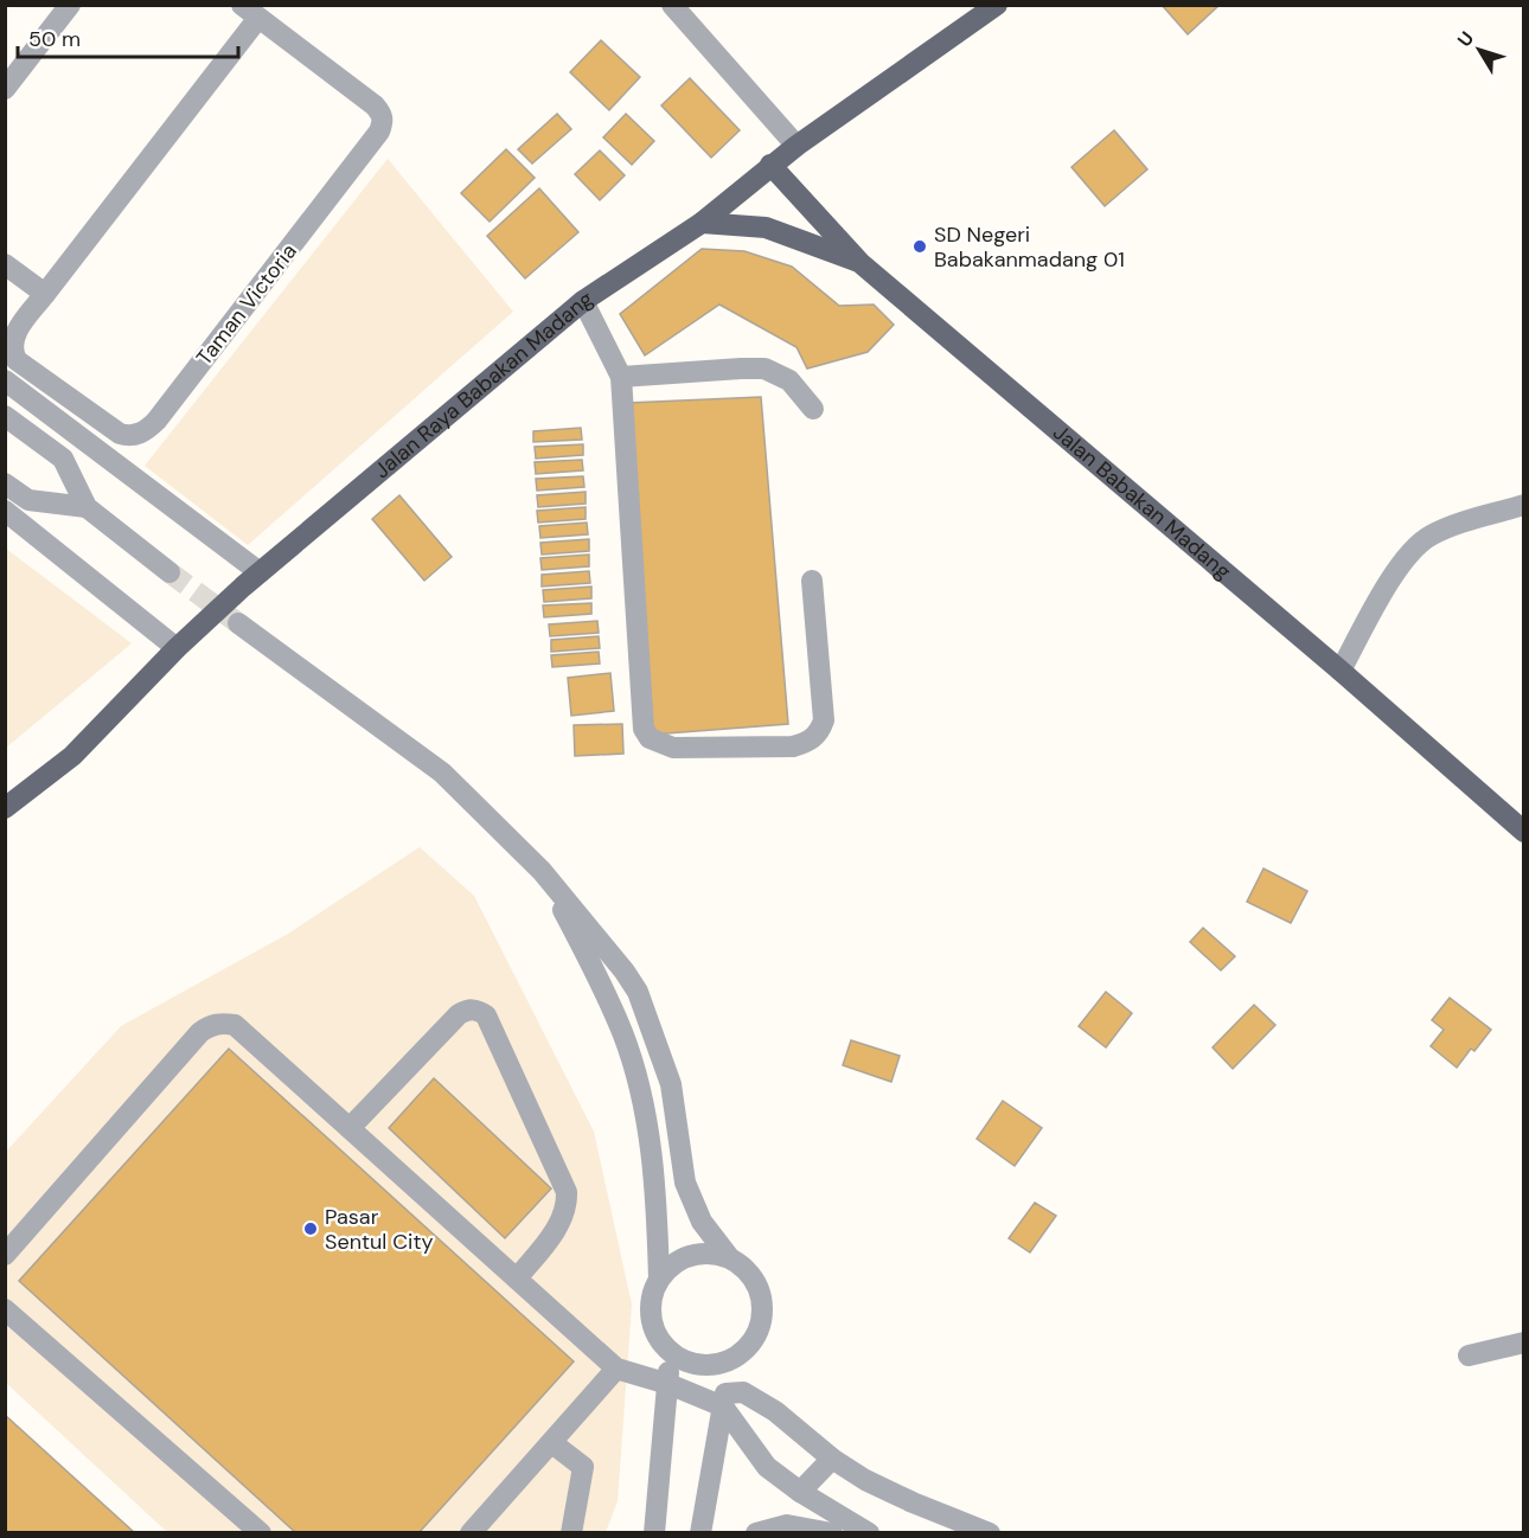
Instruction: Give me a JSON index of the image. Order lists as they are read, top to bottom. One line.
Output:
{"streets":{"main road":["Jalan Raya Babakan Madang","Jalan Babakan Madang"],"street":["Taman Victoria"]},"crossings":[["Jalan Raya Babakan Madang","Jalan Babakan Madang"]],"places":["SD Negeri Babakanmadang 01","Pasar Sentul City"],"scale_bar":"50 m","north":"top left"}
